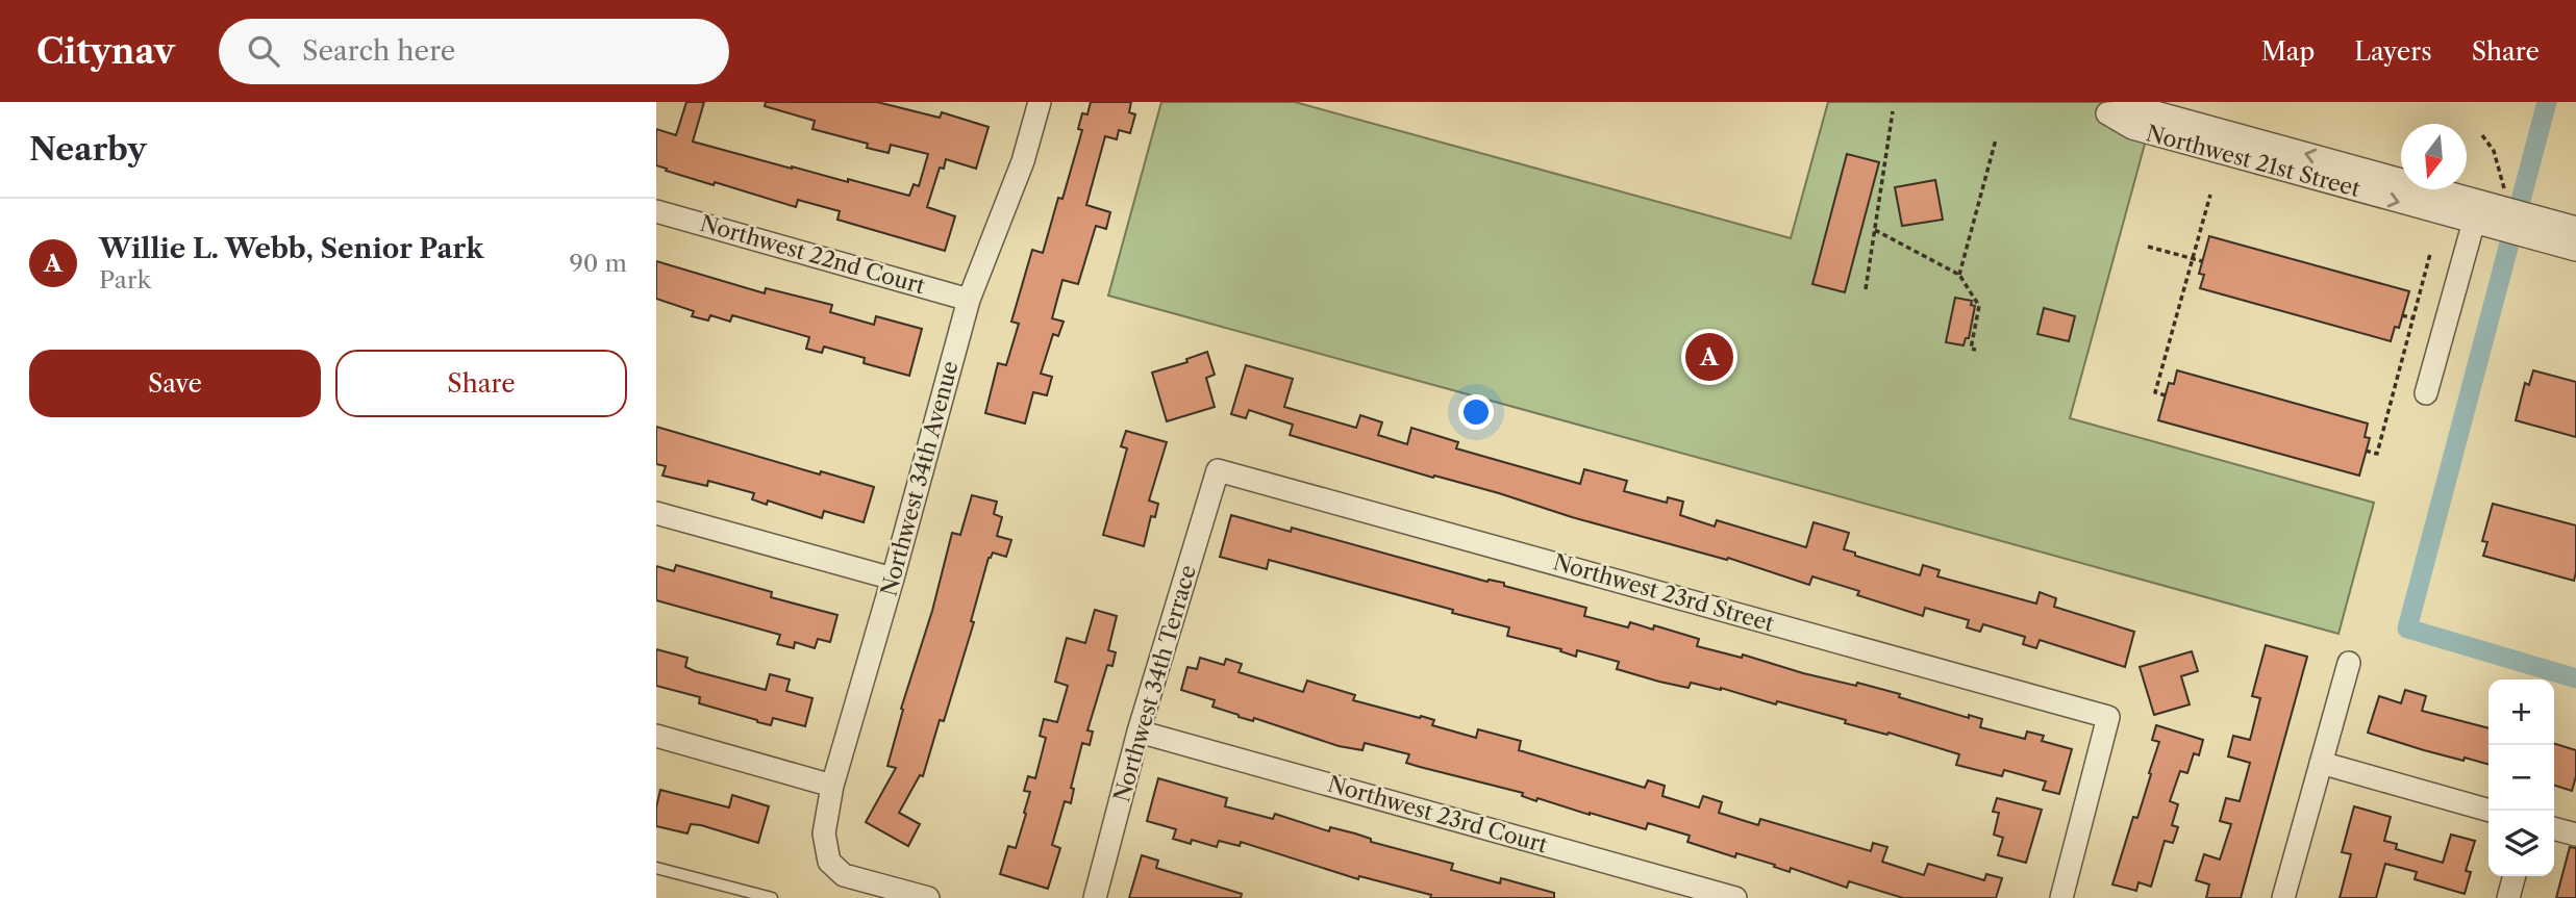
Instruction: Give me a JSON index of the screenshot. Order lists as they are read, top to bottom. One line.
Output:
{"streets":{"street":["Northwest 21st Street","Northwest 22nd Court","Northwest 34th Avenue","Northwest 23rd Street","Northwest 34th Terrace","Northwest 23rd Court"]},"crossings":[["Northwest 22nd Court","Northwest 34th Avenue"],["Northwest 23rd Street","Northwest 34th Terrace"],["Northwest 34th Terrace","Northwest 23rd Court"]],"north":"bottom","page":{"header":"Citynav","search":"Search here","nav":["Map","Layers","Share"],"heading":"Nearby","list":[{"mark":"A","name":"Willie L. Webb, Senior Park","note":"Park","value":"90 m"}],"buttons":["Save","Share"],"pins":"A","map_buttons":["+","−"]}}
